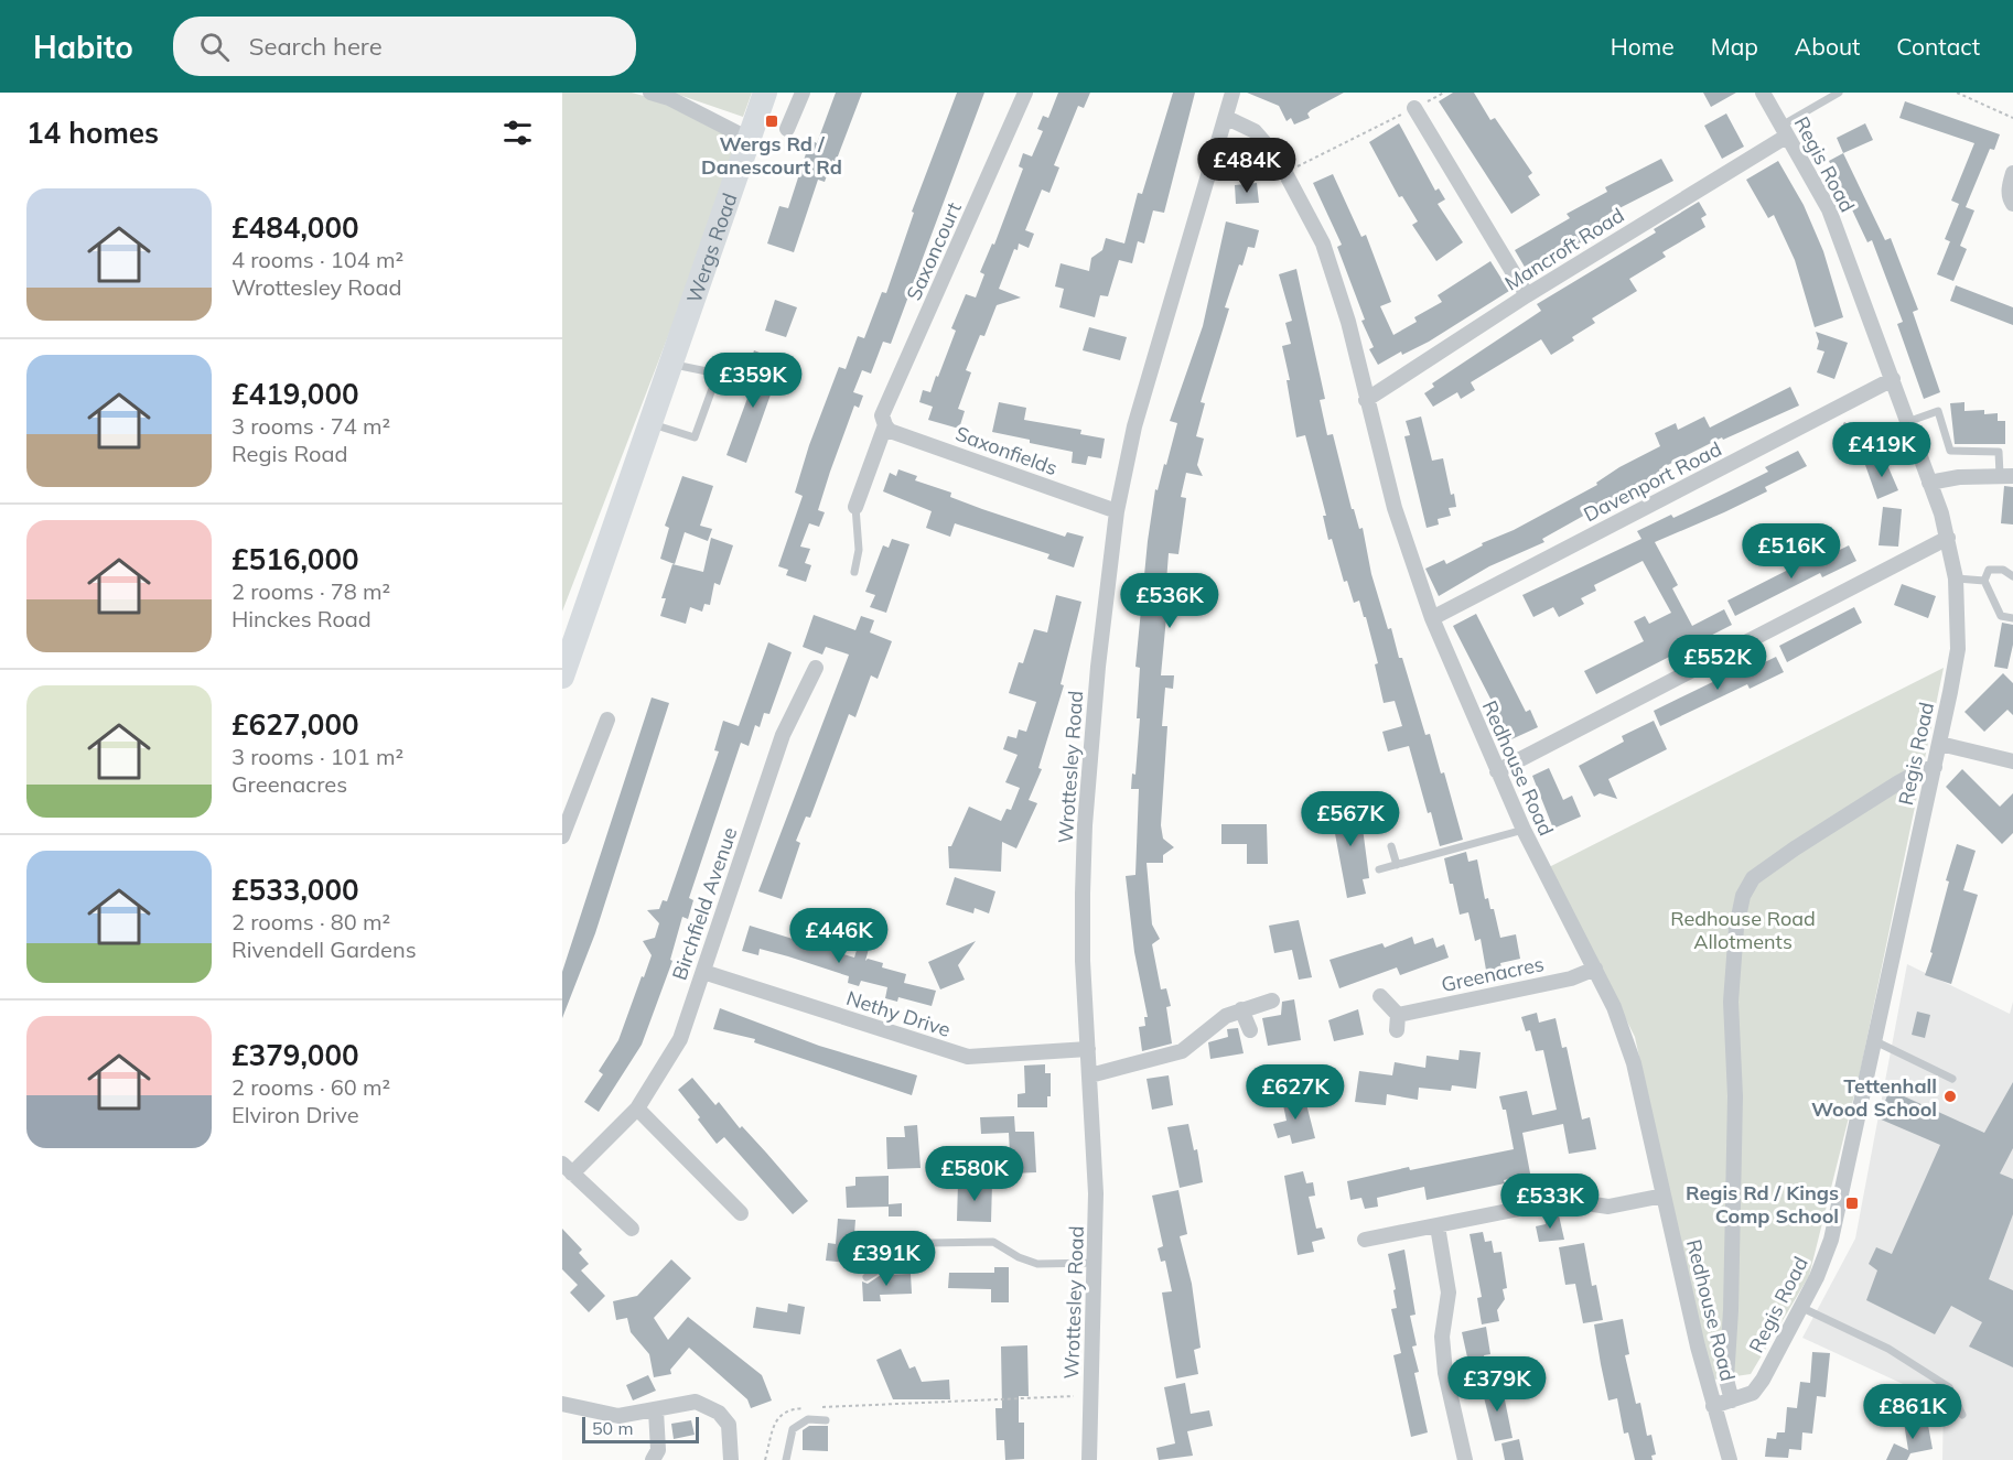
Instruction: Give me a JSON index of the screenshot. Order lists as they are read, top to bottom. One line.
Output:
{"streets":{"highway":["Wergs Road"],"street":["Regis Road","Mancroft Road","Saxoncourt","Saxonfields","Davenport Road","Wrottesley Road","Redhouse Road","Birchfield Avenue","Greenacres","Nethy Drive"]},"crossings":[["Regis Road","Mancroft Road"],["Regis Road","Davenport Road"],["Regis Road","Redhouse Road"],["Mancroft Road","Redhouse Road"],["Saxoncourt","Saxonfields"],["Saxonfields","Wrottesley Road"],["Davenport Road","Redhouse Road"],["Wrottesley Road","Redhouse Road"],["Wrottesley Road","Nethy Drive"],["Redhouse Road","Greenacres"],["Birchfield Avenue","Nethy Drive"]],"parks":["Redhouse Road Allotments"],"places":{"transit":["Wergs Rd / Danescourt Rd","Regis Rd / Kings Comp School"],"other":["Tettenhall Wood School"]},"scale_bar":"50 m","page":{"header":"Habito","search":"Search here","nav":["Home","Map","About","Contact"],"heading":"14 homes","price":["£484K","£359K","£419K","£516K","£536K","£552K","£567K","£446K","£627K","£580K","£533K","£391K","£379K","£861K"],"list":[{"name":"£484,000","note":"4 rooms · 104 m² · Wrottesley Road"},{"name":"£419,000","note":"3 rooms · 74 m² · Regis Road"},{"name":"£516,000","note":"2 rooms · 78 m² · Hinckes Road"},{"name":"£627,000","note":"3 rooms · 101 m² · Greenacres"},{"name":"£533,000","note":"2 rooms · 80 m² · Rivendell Gardens"},{"name":"£379,000","note":"2 rooms · 60 m² · Elviron Drive"}],"scale":"50 m"}}
